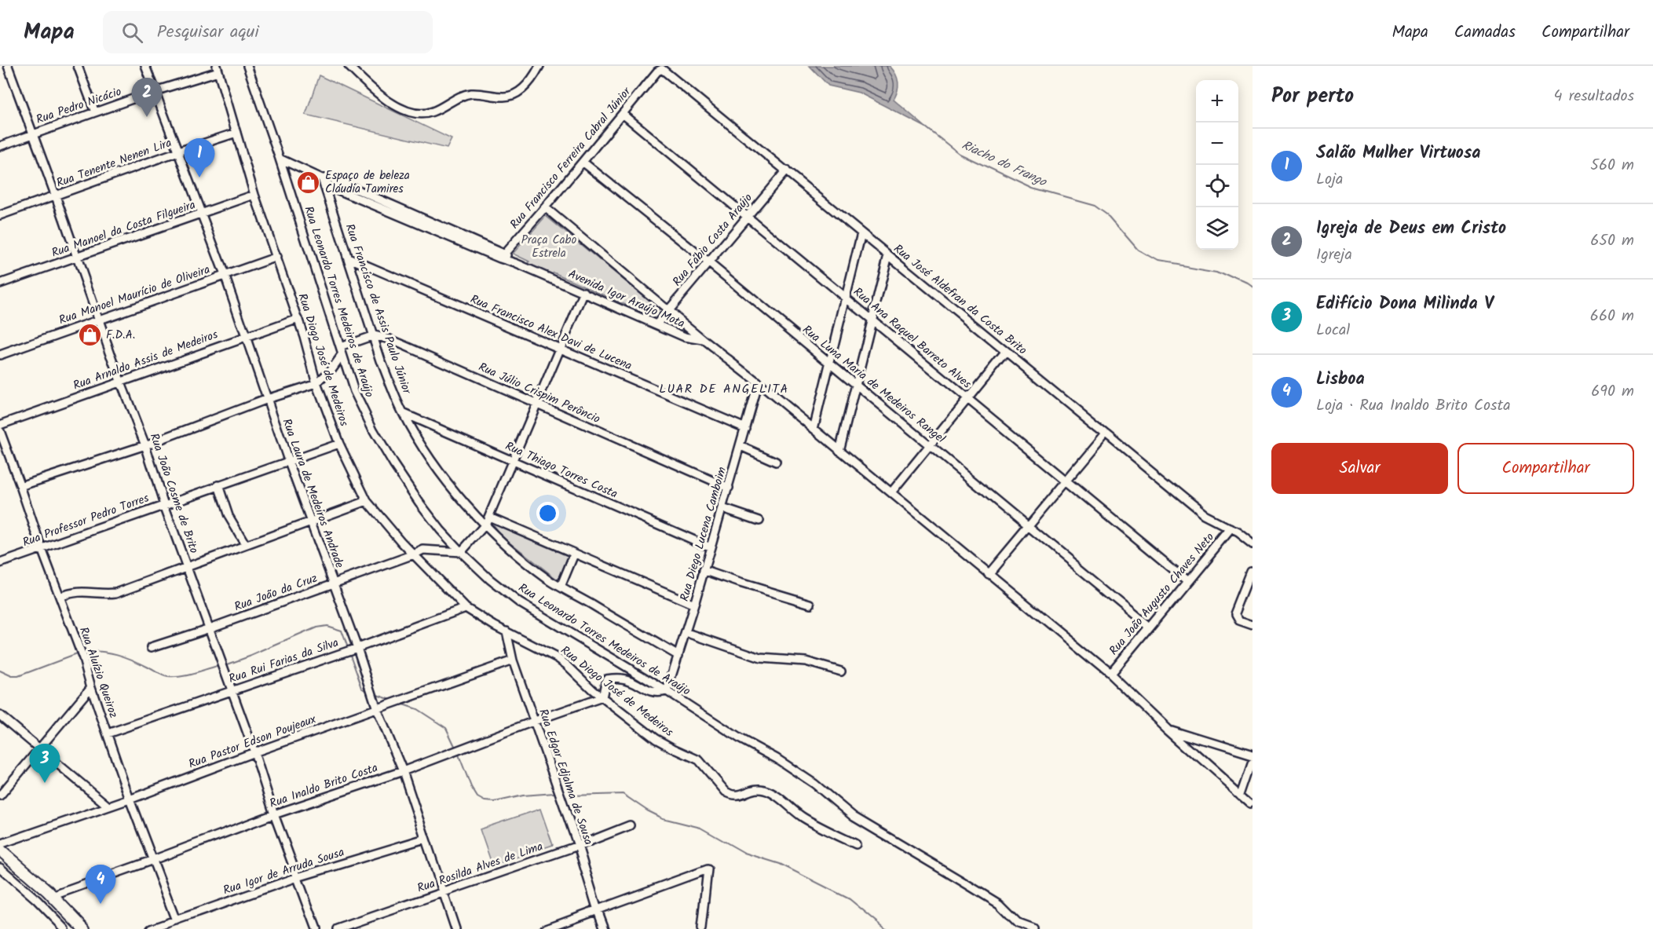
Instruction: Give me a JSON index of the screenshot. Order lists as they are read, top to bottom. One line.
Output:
{"streets":{"street":["Rua Pedro Nicácio","Rua Francisco Ferreira Cabral Júnior","Rua Tenente Nenen Lira","Rua Manoel da Costa Filgueira","Rua Fábio Costa Araújo","Rua Manoel Maurício de Oliveira","Avenida Igor Araújo Mota","Rua José Aldefran da Costa Brito","Rua Leonardo Torres Medeiros de Araújo","Rua Francisco de Assis Paulo Júnior","Rua Francisco Alex Davi de Lucena","Rua Ana Raquel Barreto Alves","Rua Arnaldo Assis de Medeiros","Rua Diogo José de Medeiros","Rua Luna Maria de Medeiros Rangel","Rua Júlio Crispim Perôncio","Rua Thiago Torres Costa","Rua João Cosme de Brito","Rua Laura de Medeiros Andrade","Rua Professor Pedro Torres","Rua Diego Lucena Camboim","Rua João da Cruz","Rua João Augusto Chaves Neto","Rua Rui Farias da Silva","Rua Aluízio Queiroz","Rua Pastor Edson Poujeaux","Rua Edgar Edjalma de Sousa","Rua Inaldo Brito Costa","Rua Rosilda Alves de Lima","Rua Igor de Arruda Sousa"]},"crossings":[["Rua Pedro Nicácio","Rua Diogo José de Medeiros"],["Rua Pedro Nicácio","Rua João Cosme de Brito"],["Rua Pedro Nicácio","Rua Laura de Medeiros Andrade"],["Rua Francisco Ferreira Cabral Júnior","Avenida Igor Araújo Mota"],["Rua Francisco Ferreira Cabral Júnior","Rua José Aldefran da Costa Brito"],["Rua Francisco Ferreira Cabral Júnior","Rua Ana Raquel Barreto Alves"],["Rua Francisco Ferreira Cabral Júnior","Rua Luna Maria de Medeiros Rangel"],["Rua Tenente Nenen Lira","Rua Diogo José de Medeiros"],["Rua Tenente Nenen Lira","Rua João Cosme de Brito"],["Rua Tenente Nenen Lira","Rua Laura de Medeiros Andrade"],["Rua Manoel da Costa Filgueira","Rua Diogo José de Medeiros"],["Rua Manoel da Costa Filgueira","Rua João Cosme de Brito"],["Rua Manoel da Costa Filgueira","Rua Laura de Medeiros Andrade"],["Rua Fábio Costa Araújo","Avenida Igor Araújo Mota"],["Rua Fábio Costa Araújo","Rua José Aldefran da Costa Brito"],["Rua Fábio Costa Araújo","Rua Ana Raquel Barreto Alves"],["Rua Fábio Costa Araújo","Rua Luna Maria de Medeiros Rangel"],["Rua Manoel Maurício de Oliveira","Rua Diogo José de Medeiros"],["Rua Manoel Maurício de Oliveira","Rua João Cosme de Brito"],["Rua Manoel Maurício de Oliveira","Rua Laura de Medeiros Andrade"],["Avenida Igor Araújo Mota","Rua Leonardo Torres Medeiros de Araújo"],["Avenida Igor Araújo Mota","Rua Francisco de Assis Paulo Júnior"],["Rua José Aldefran da Costa Brito","Rua João Augusto Chaves Neto"],["Rua Leonardo Torres Medeiros de Araújo","Rua Diego Lucena Camboim"],["Rua Leonardo Torres Medeiros de Araújo","Rua João da Cruz"],["Rua Francisco de Assis Paulo Júnior","Rua Francisco Alex Davi de Lucena"],["Rua Francisco de Assis Paulo Júnior","Rua Júlio Crispim Perôncio"],["Rua Francisco de Assis Paulo Júnior","Rua Thiago Torres Costa"],["Rua Francisco de Assis Paulo Júnior","Rua Diego Lucena Camboim"],["Rua Francisco Alex Davi de Lucena","Rua Diego Lucena Camboim"],["Rua Ana Raquel Barreto Alves","Rua João Augusto Chaves Neto"],["Rua Arnaldo Assis de Medeiros","Rua Diogo José de Medeiros"],["Rua Arnaldo Assis de Medeiros","Rua João Cosme de Brito"],["Rua Arnaldo Assis de Medeiros","Rua Laura de Medeiros Andrade"],["Rua Diogo José de Medeiros","Rua Professor Pedro Torres"],["Rua Diogo José de Medeiros","Rua João da Cruz"],["Rua Diogo José de Medeiros","Rua Rui Farias da Silva"],["Rua Diogo José de Medeiros","Rua Edgar Edjalma de Sousa"],["Rua Diogo José de Medeiros","Rua Inaldo Brito Costa"],["Rua Luna Maria de Medeiros Rangel","Rua João Augusto Chaves Neto"],["Rua Júlio Crispim Perôncio","Rua Diego Lucena Camboim"],["Rua Thiago Torres Costa","Rua Diego Lucena Camboim"],["Rua João Cosme de Brito","Rua Professor Pedro Torres"],["Rua João Cosme de Brito","Rua João da Cruz"],["Rua João Cosme de Brito","Rua Rui Farias da Silva"],["Rua João Cosme de Brito","Rua Pastor Edson Poujeaux"],["Rua João Cosme de Brito","Rua Inaldo Brito Costa"],["Rua João Cosme de Brito","Rua Igor de Arruda Sousa"],["Rua Laura de Medeiros Andrade","Rua Professor Pedro Torres"],["Rua Laura de Medeiros Andrade","Rua João da Cruz"],["Rua Laura de Medeiros Andrade","Rua Rui Farias da Silva"],["Rua Laura de Medeiros Andrade","Rua Pastor Edson Poujeaux"],["Rua Laura de Medeiros Andrade","Rua Inaldo Brito Costa"],["Rua Laura de Medeiros Andrade","Rua Rosilda Alves de Lima"],["Rua Laura de Medeiros Andrade","Rua Igor de Arruda Sousa"],["Rua Professor Pedro Torres","Rua Aluízio Queiroz"],["Rua Rui Farias da Silva","Rua Aluízio Queiroz"],["Rua Aluízio Queiroz","Rua Pastor Edson Poujeaux"],["Rua Aluízio Queiroz","Rua Inaldo Brito Costa"],["Rua Aluízio Queiroz","Rua Igor de Arruda Sousa"],["Rua Pastor Edson Poujeaux","Rua Edgar Edjalma de Sousa"],["Rua Edgar Edjalma de Sousa","Rua Inaldo Brito Costa"],["Rua Edgar Edjalma de Sousa","Rua Rosilda Alves de Lima"]],"districts":["LUAR DE ANGELITA"],"water":["Riacho do Frango"],"parks":["Praça Cabo Estrela"],"places":{"shop":["Espaço de beleza Cláudia Tamires","F.D.A."]},"page":{"header":"Mapa","search":"Pesquisar aqui","nav":["Mapa","Camadas","Compartilhar"],"heading":["Por perto","4 resultados"],"pins":["2","1","3","4"],"map_buttons":["+","−"],"list":[{"mark":"1","name":"Salão Mulher Virtuosa","note":"Loja","value":"560 m"},{"mark":"2","name":"Igreja de Deus em Cristo","note":"Igreja","value":"650 m"},{"mark":"3","name":"Edifício Dona Milinda V","note":"Local","value":"660 m"},{"mark":"4","name":"Lisboa","note":"Loja · Rua Inaldo Brito Costa","value":"690 m"}],"buttons":["Salvar","Compartilhar"]}}
